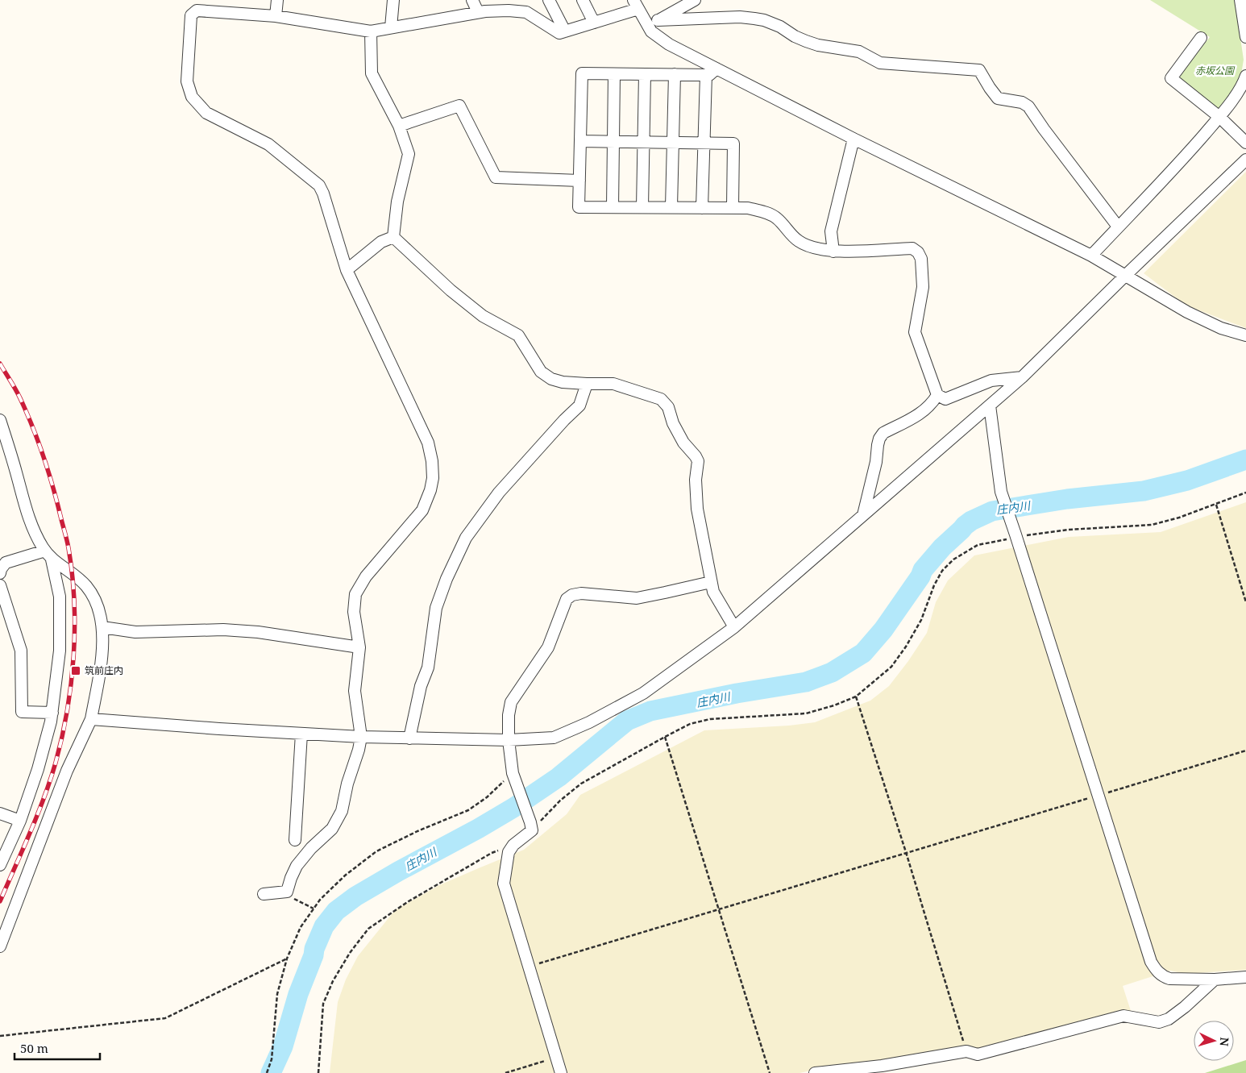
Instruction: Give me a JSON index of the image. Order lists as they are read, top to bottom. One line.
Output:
{"water":["庄内川"],"parks":["赤坂公園"],"places":{"transit":["筑前庄内"]},"scale_bar":"50 m","north":"right"}
